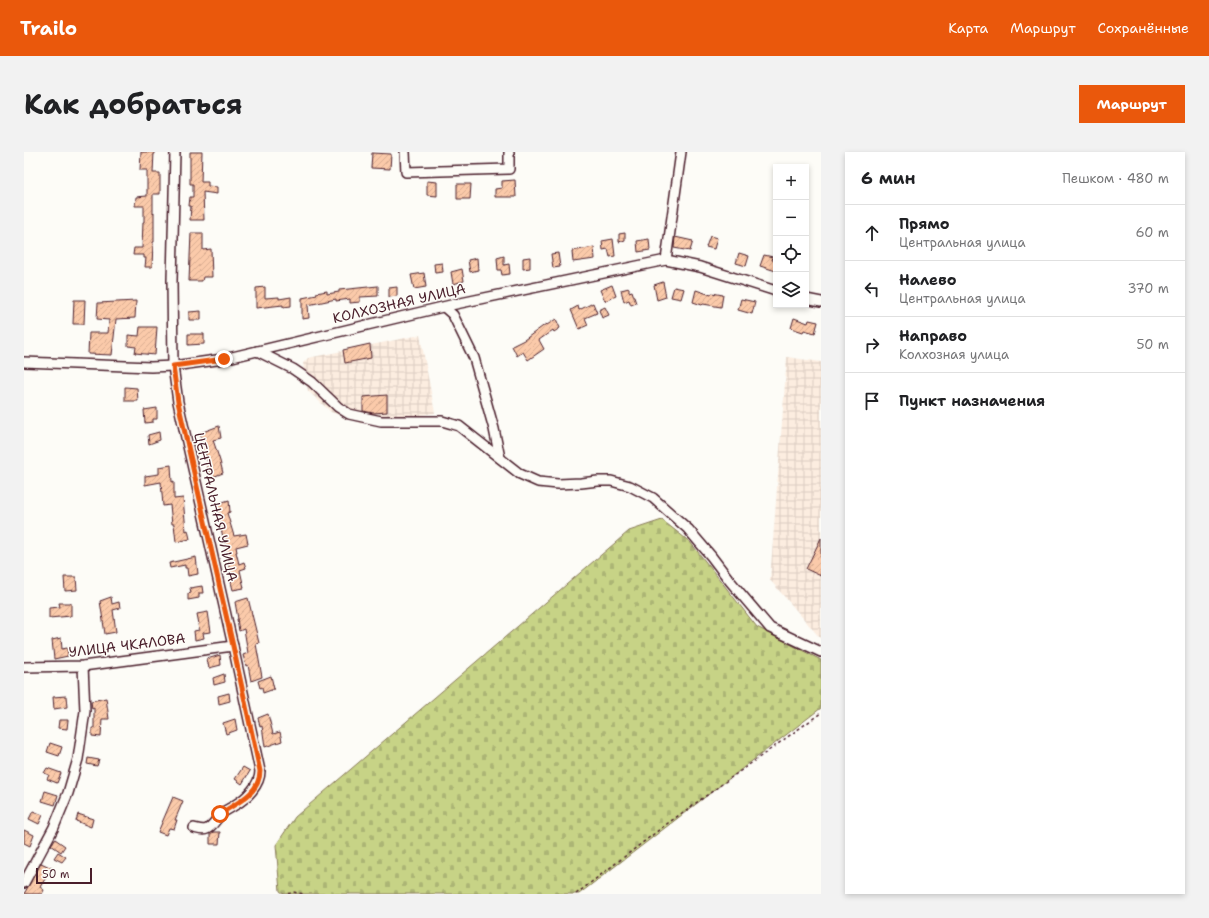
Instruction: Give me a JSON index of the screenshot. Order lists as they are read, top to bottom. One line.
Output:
{"streets":{"street":["КОЛХОЗНАЯ УЛИЦА","ЦЕНТРАЛЬНАЯ УЛИЦА","УЛИЦА ЧКАЛОВА"]},"crossings":[["КОЛХОЗНАЯ УЛИЦА","ЦЕНТРАЛЬНАЯ УЛИЦА"],["ЦЕНТРАЛЬНАЯ УЛИЦА","УЛИЦА ЧКАЛОВА"]],"scale_bar":"50 m","page":{"header":"Trailo","nav":["Карта","Маршрут","Сохранённые"],"title":"Как добраться","buttons":"Маршрут","heading":["6 мин","Пешком · 480 m"],"map_buttons":["+","−"],"list":[["Прямо","Центральная улица","60 m"],["Налево","Центральная улица","370 m"],["Направо","Колхозная улица","50 m"],"Пункт назначения"],"scale":"50 m"}}
